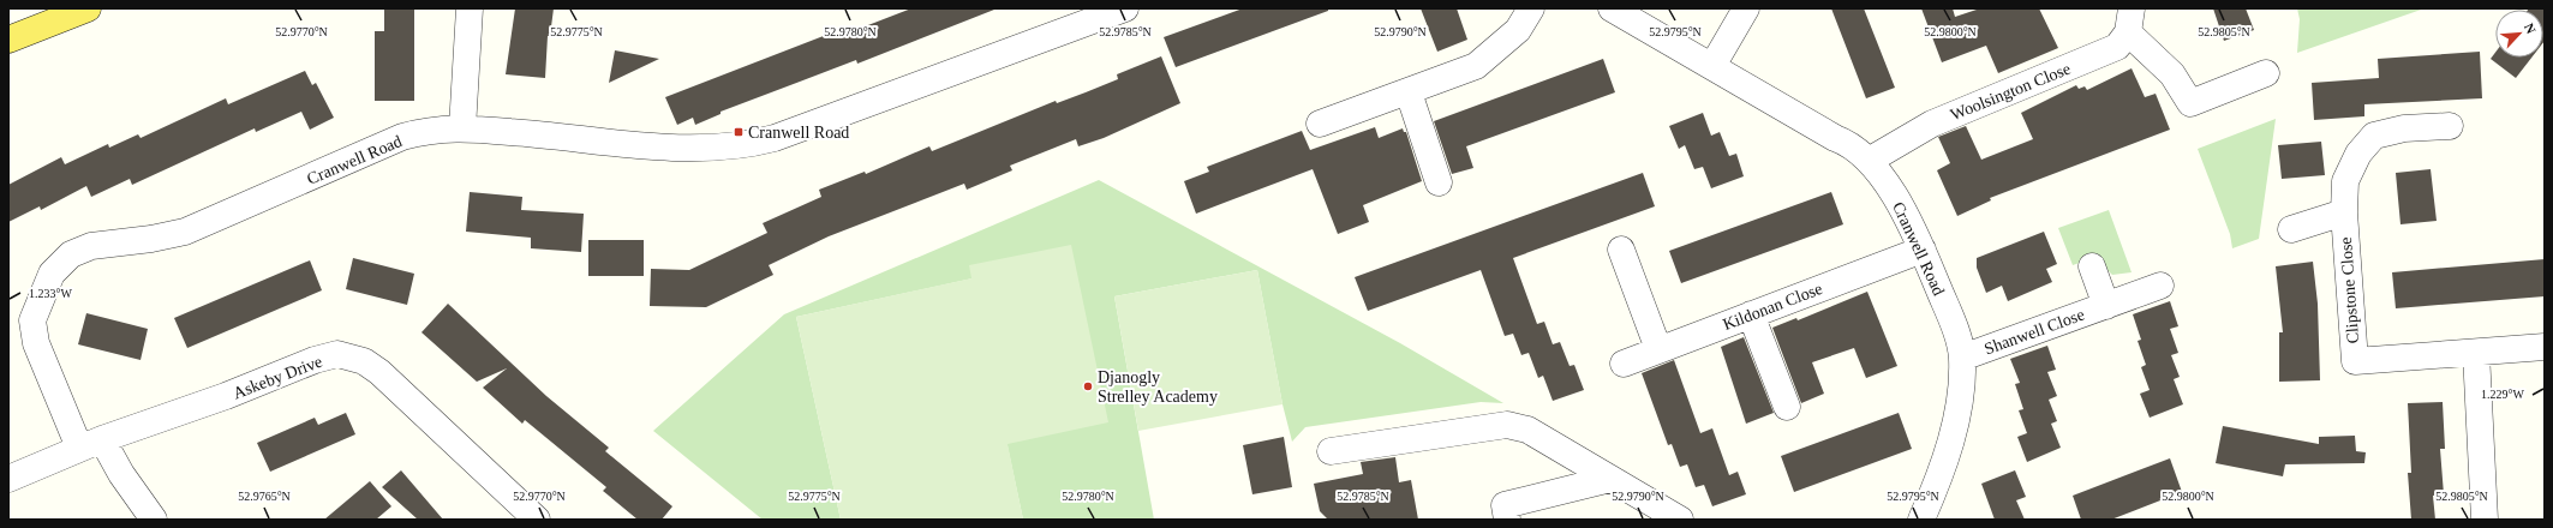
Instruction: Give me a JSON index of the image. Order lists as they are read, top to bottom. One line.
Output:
{"streets":{"street":["Woolsington Close","Cranwell Road","Clipstone Close","Kildonan Close","Shanwell Close","Askeby Drive"]},"crossings":[["Woolsington Close","Cranwell Road"],["Cranwell Road","Kildonan Close"],["Cranwell Road","Shanwell Close"],["Cranwell Road","Askeby Drive"]],"places":{"transit":["Cranwell Road"],"other":["Djanogly Strelley Academy"]},"north":"top right","coordinates":["52.9800°N","52.9770°N","52.9775°N","52.9780°N","52.9785°N","52.9790°N","52.9795°N","52.9805°N","1.233°W","1.229°W","52.9765°N"]}
